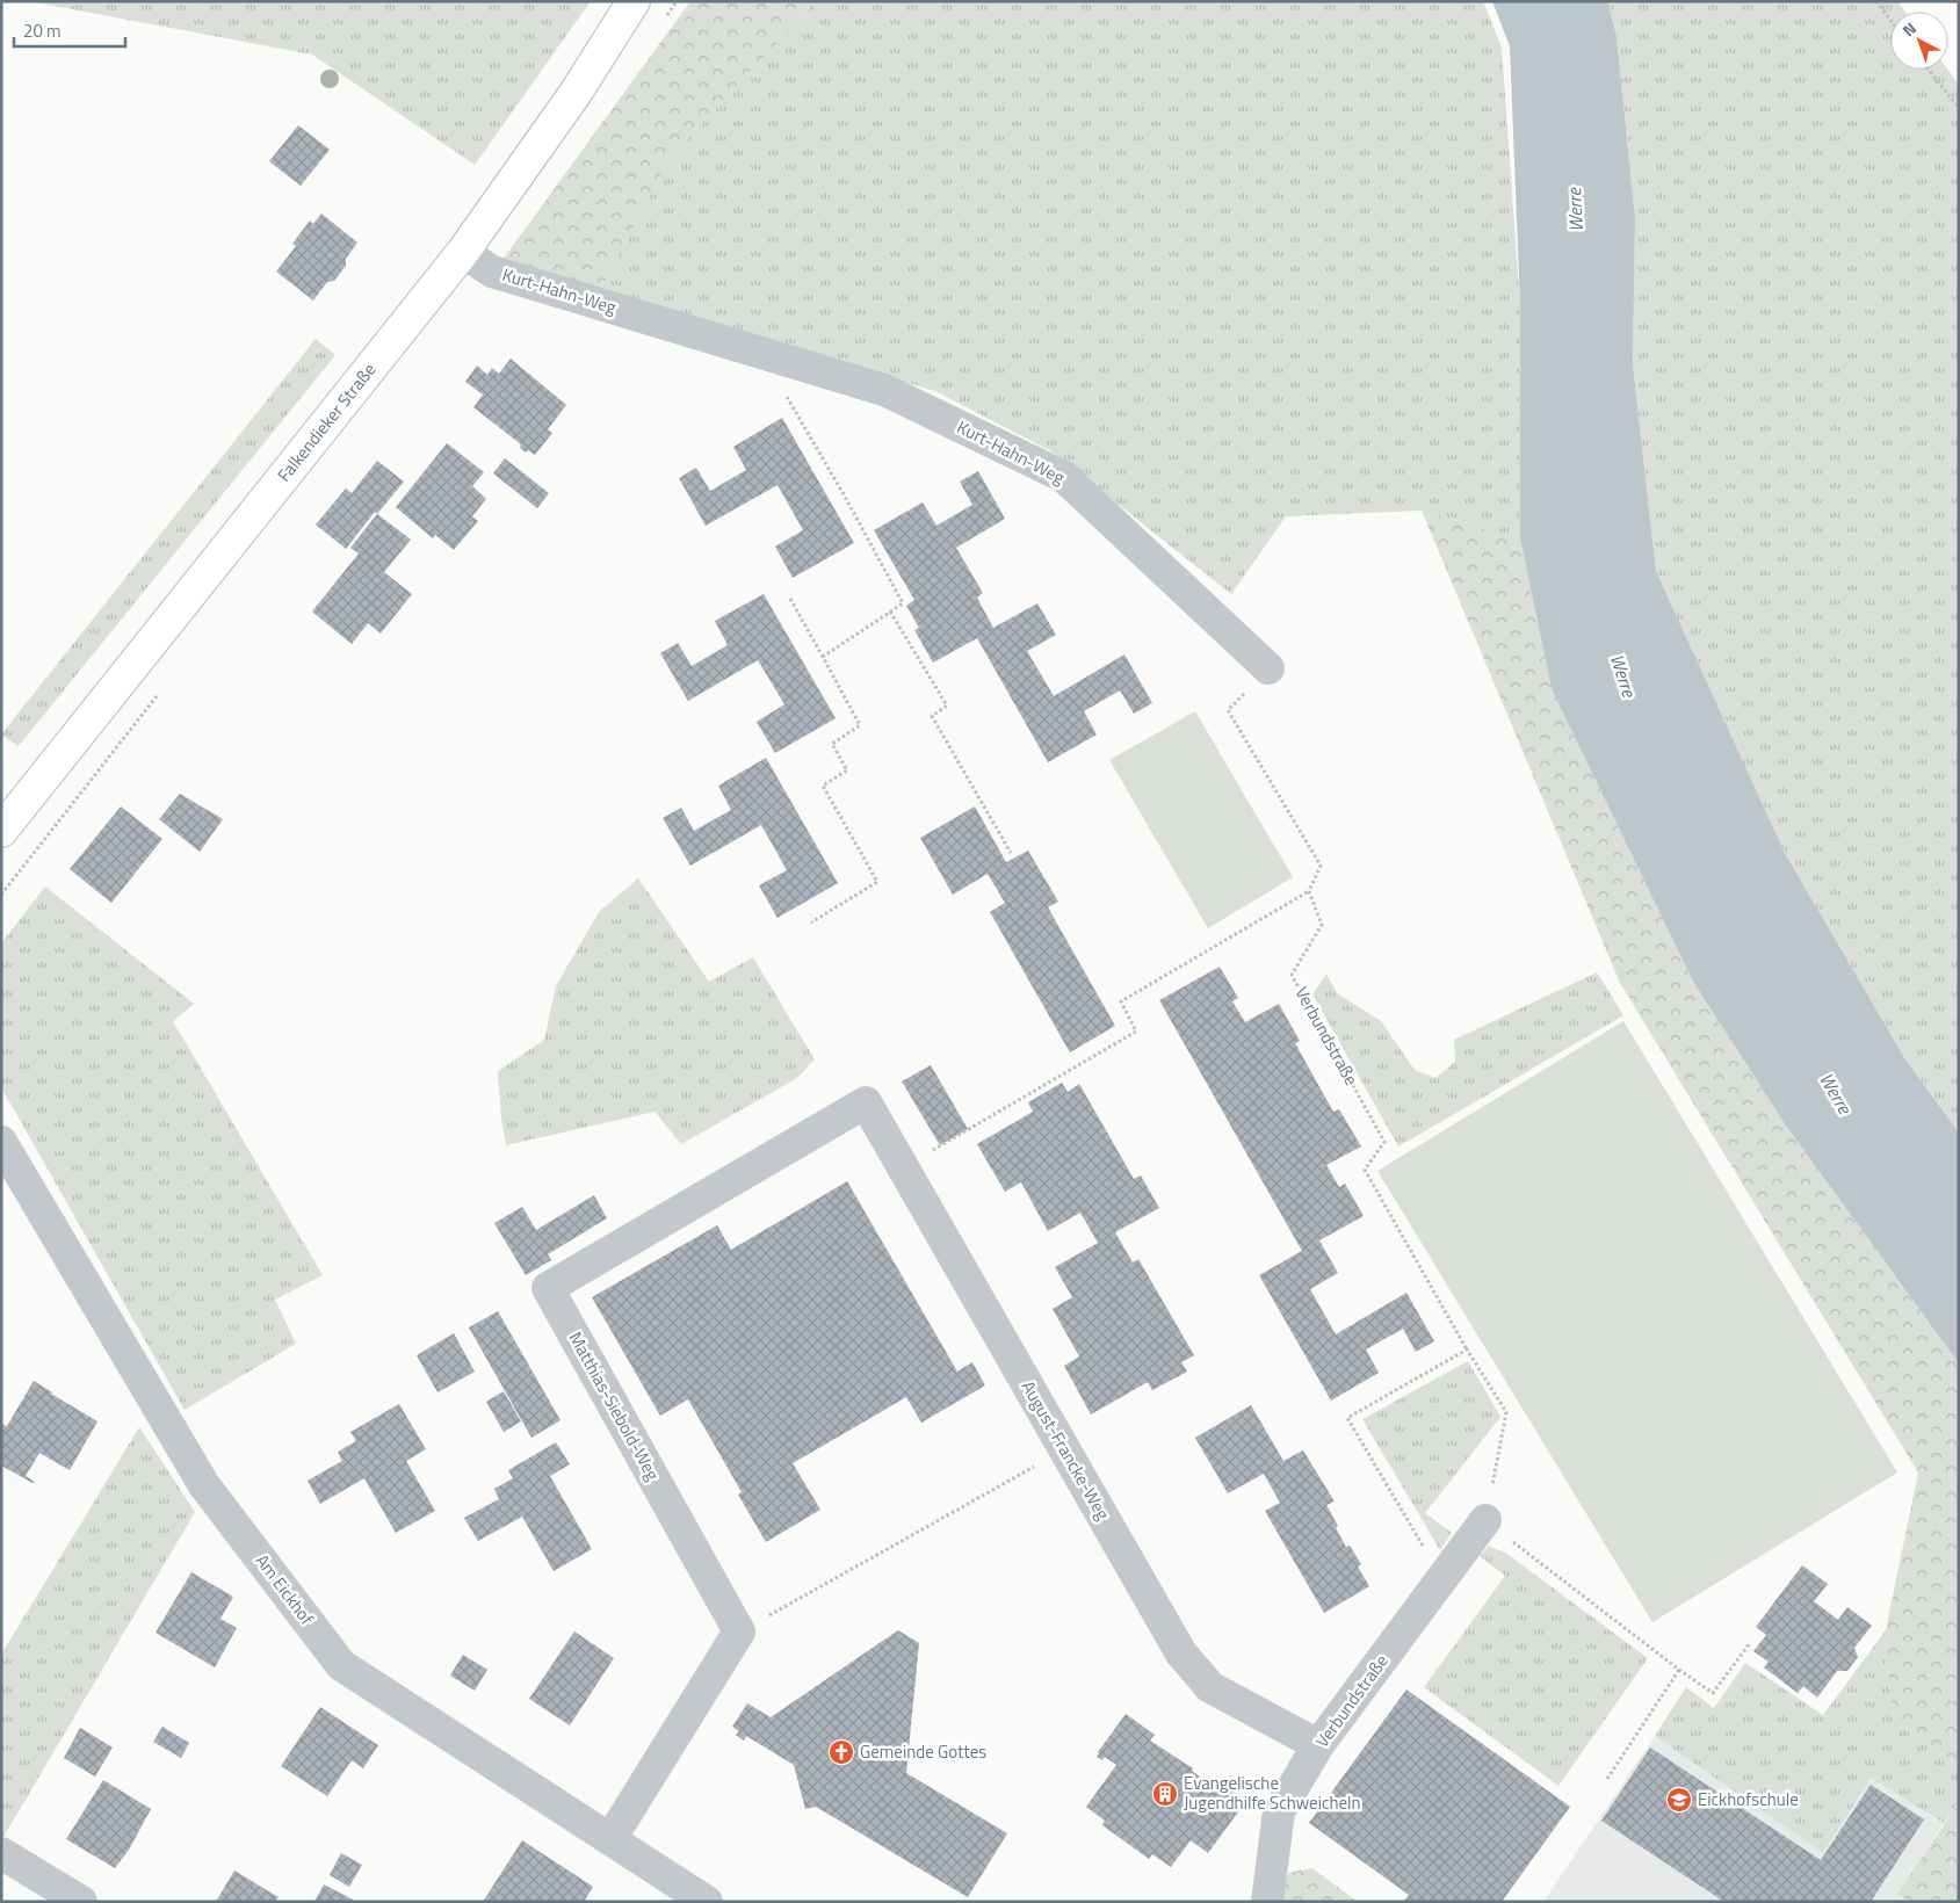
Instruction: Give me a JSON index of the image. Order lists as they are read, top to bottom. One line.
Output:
{"streets":{"street":["Kurt-Hahn-Weg","Falkendieker Straße","Verbundstraße","Matthias-Siebold-Weg","August-Francke-Weg","Am Eickhof"]},"crossings":[["Kurt-Hahn-Weg","Falkendieker Straße"],["Verbundstraße","August-Francke-Weg"],["Matthias-Siebold-Weg","August-Francke-Weg"]],"water":["Werre"],"places":{"church":["Gemeinde Gottes"],"building":["Evangelische Jugendhilfe Schweicheln"],"school or university":["Eickhofschule"]},"scale_bar":"20 m","north":"top left"}
